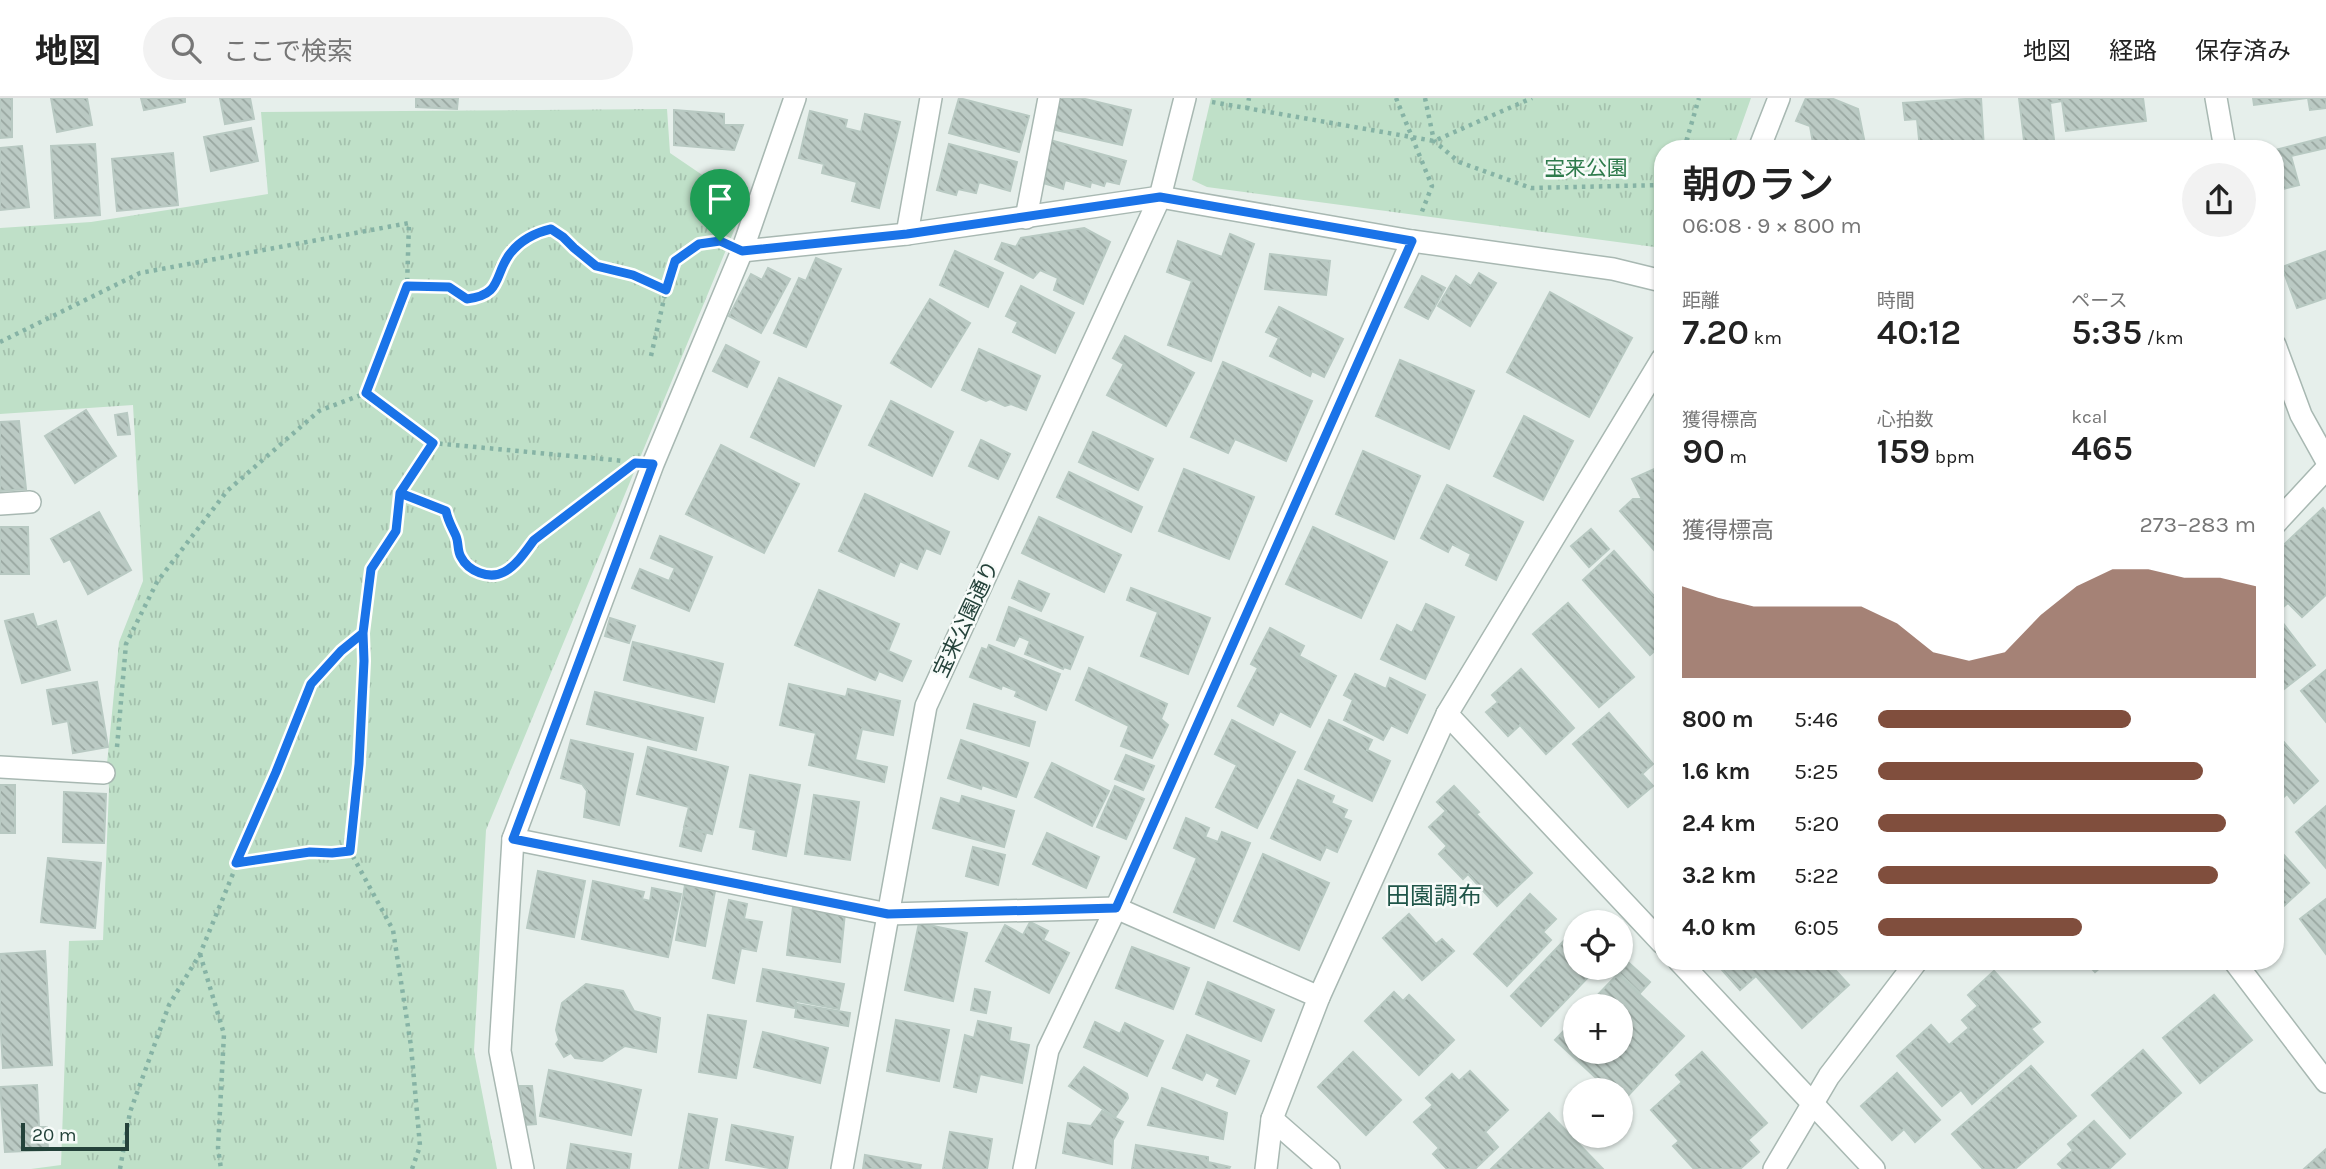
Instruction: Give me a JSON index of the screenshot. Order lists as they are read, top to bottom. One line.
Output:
{"streets":{"street":["宝来公園通り"]},"districts":["田園調布"],"parks":["宝来公園"],"scale_bar":"20 m","page":{"header":"地図","search":"ここで検索","nav":["地図","経路","保存済み"],"heading":["朝のラン","06:08 · 9 × 800 m"],"stats":[["距離","7.20 km"],["時間","40:12"],["ペース","5:35 /km"],["獲得標高","90 m"],["心拍数","159 bpm"],["kcal","465"]],"chart":["獲得標高","273–283 m"],"list":[{"name":"800 m","note":"5:46"},{"name":"1.6 km","note":"5:25"},{"name":"2.4 km","note":"5:20"},{"name":"3.2 km","note":"5:22"},{"name":"4.0 km","note":"6:05"}],"map_buttons":["+","−"],"scale":"20 m"}}
